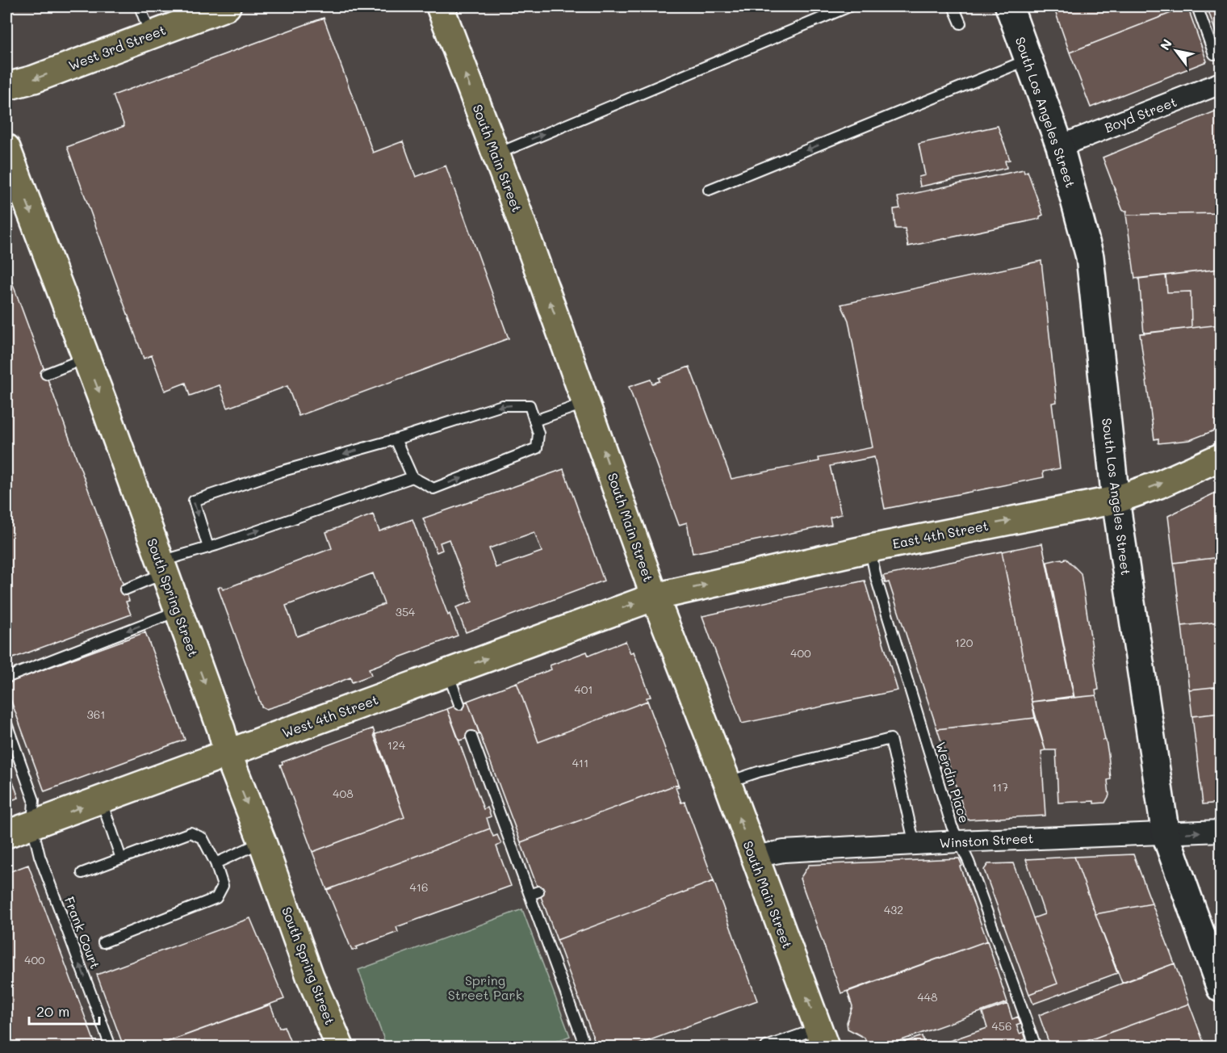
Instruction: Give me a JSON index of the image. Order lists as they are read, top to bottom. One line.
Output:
{"streets":{"main road":["West 3rd Street","South Los Angeles Street","South Main Street","East 4th Street","South Spring Street","West 4th Street"],"street":["Boyd Street","Winston Street"],"lane":["Werdin Place","Frank Court"]},"crossings":[["South Los Angeles Street","Boyd Street"],["South Los Angeles Street","East 4th Street"],["South Los Angeles Street","Winston Street"],["South Main Street","East 4th Street"],["South Main Street","West 4th Street"],["South Main Street","Winston Street"],["East 4th Street","West 4th Street"],["East 4th Street","Werdin Place"],["South Spring Street","West 4th Street"],["West 4th Street","Frank Court"],["Werdin Place","Winston Street"]],"one_way":["West 3rd Street","South Main Street","East 4th Street","South Spring Street","West 4th Street","Frank Court"],"parks":["Spring Street Park"],"house_numbers":["354","120","400","401","361","124","411","117","408","416","432","400","448","456"],"scale_bar":"20 m","north":"top left"}
